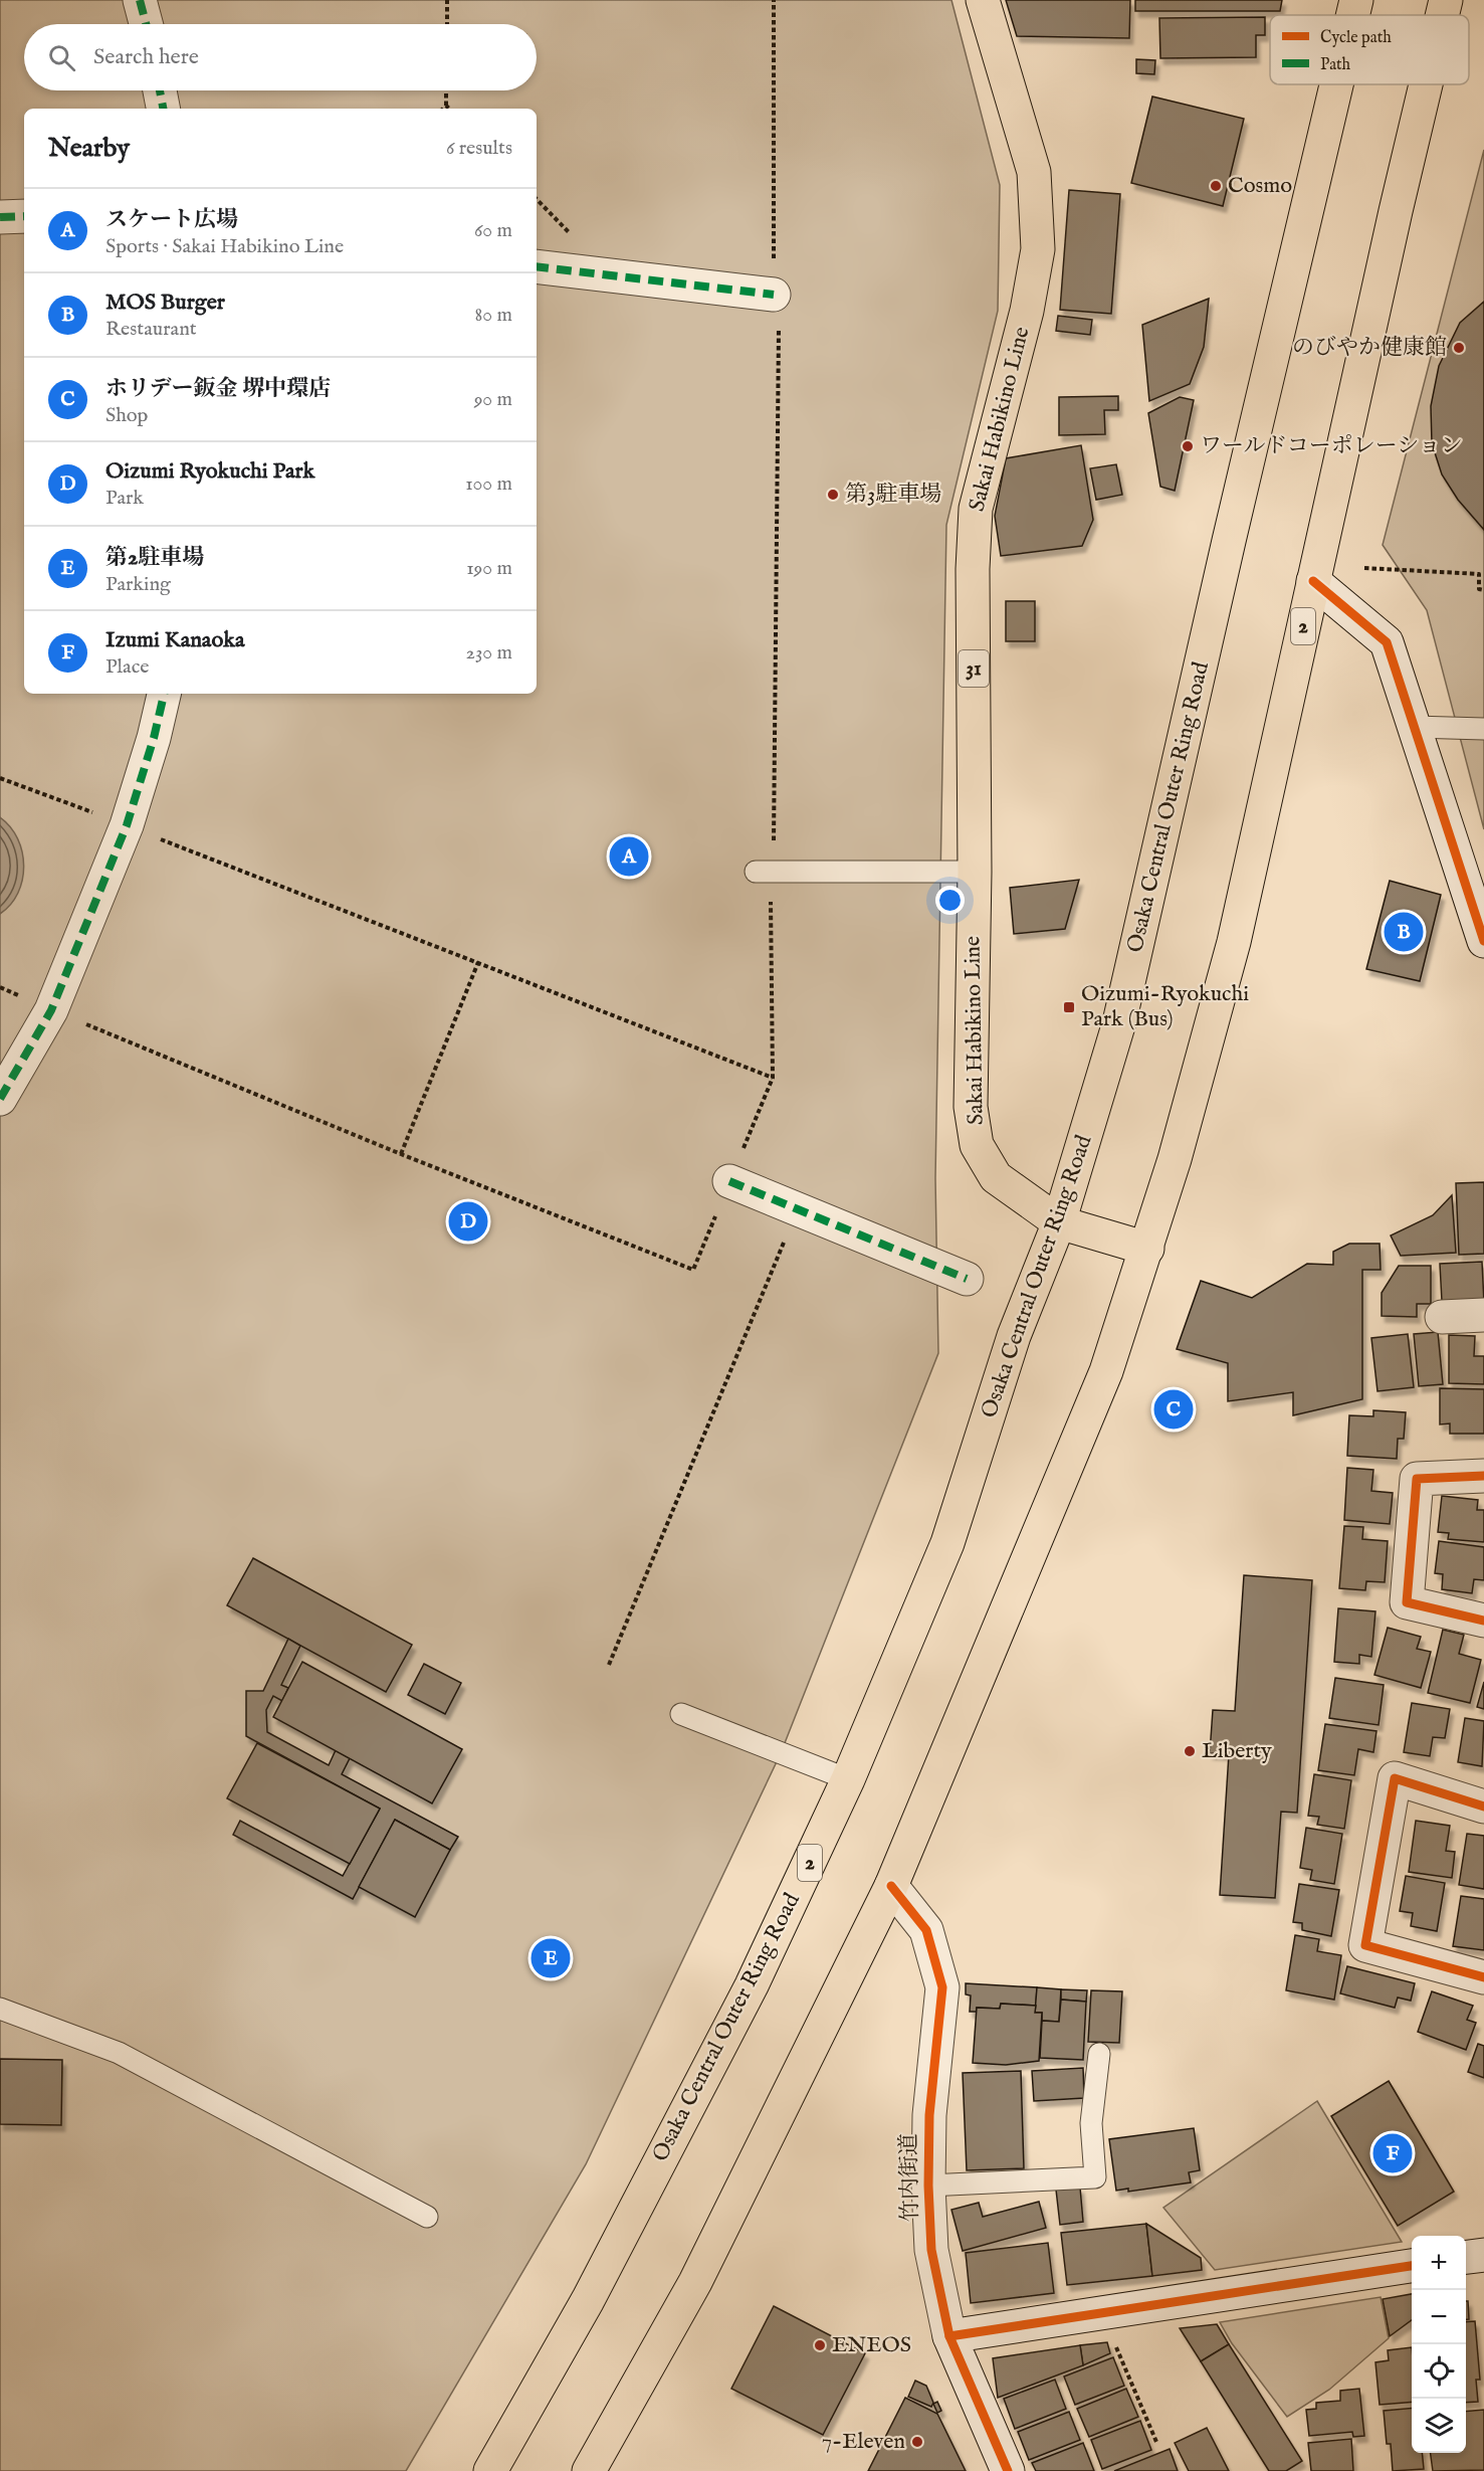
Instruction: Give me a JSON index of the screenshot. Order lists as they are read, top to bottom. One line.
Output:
{"streets":{"main road":["Sakai Habikino Line","2","31","Osaka Central Outer Ring Road"],"street":["竹内街道"]},"crossings":[["Sakai Habikino Line","2"],["Sakai Habikino Line","Osaka Central Outer Ring Road"],["2","竹内街道"]],"places":{"other":["Cosmo","のびやか健康館","ワールドコーポレーション","第3駐車場","Liberty","ENEOS","7-Eleven"],"transit":["Oizumi-Ryokuchi Park (Bus)"]},"legend":["Cycle path","Path"],"page":{"search":"Search here","heading":["Nearby","6 results"],"list":[{"mark":"A","name":"スケート広場","note":"Sports · Sakai Habikino Line","value":"60 m"},{"mark":"B","name":"MOS Burger","note":"Restaurant","value":"80 m"},{"mark":"C","name":"ホリデー鈑金 堺中環店","note":"Shop","value":"90 m"},{"mark":"D","name":"Oizumi Ryokuchi Park","note":"Park","value":"100 m"},{"mark":"E","name":"第2駐車場","note":"Parking","value":"190 m"},{"mark":"F","name":"Izumi Kanaoka","note":"Place","value":"230 m"}],"pins":["A","B","D","C","E","F"],"map_buttons":["+","−"]}}
